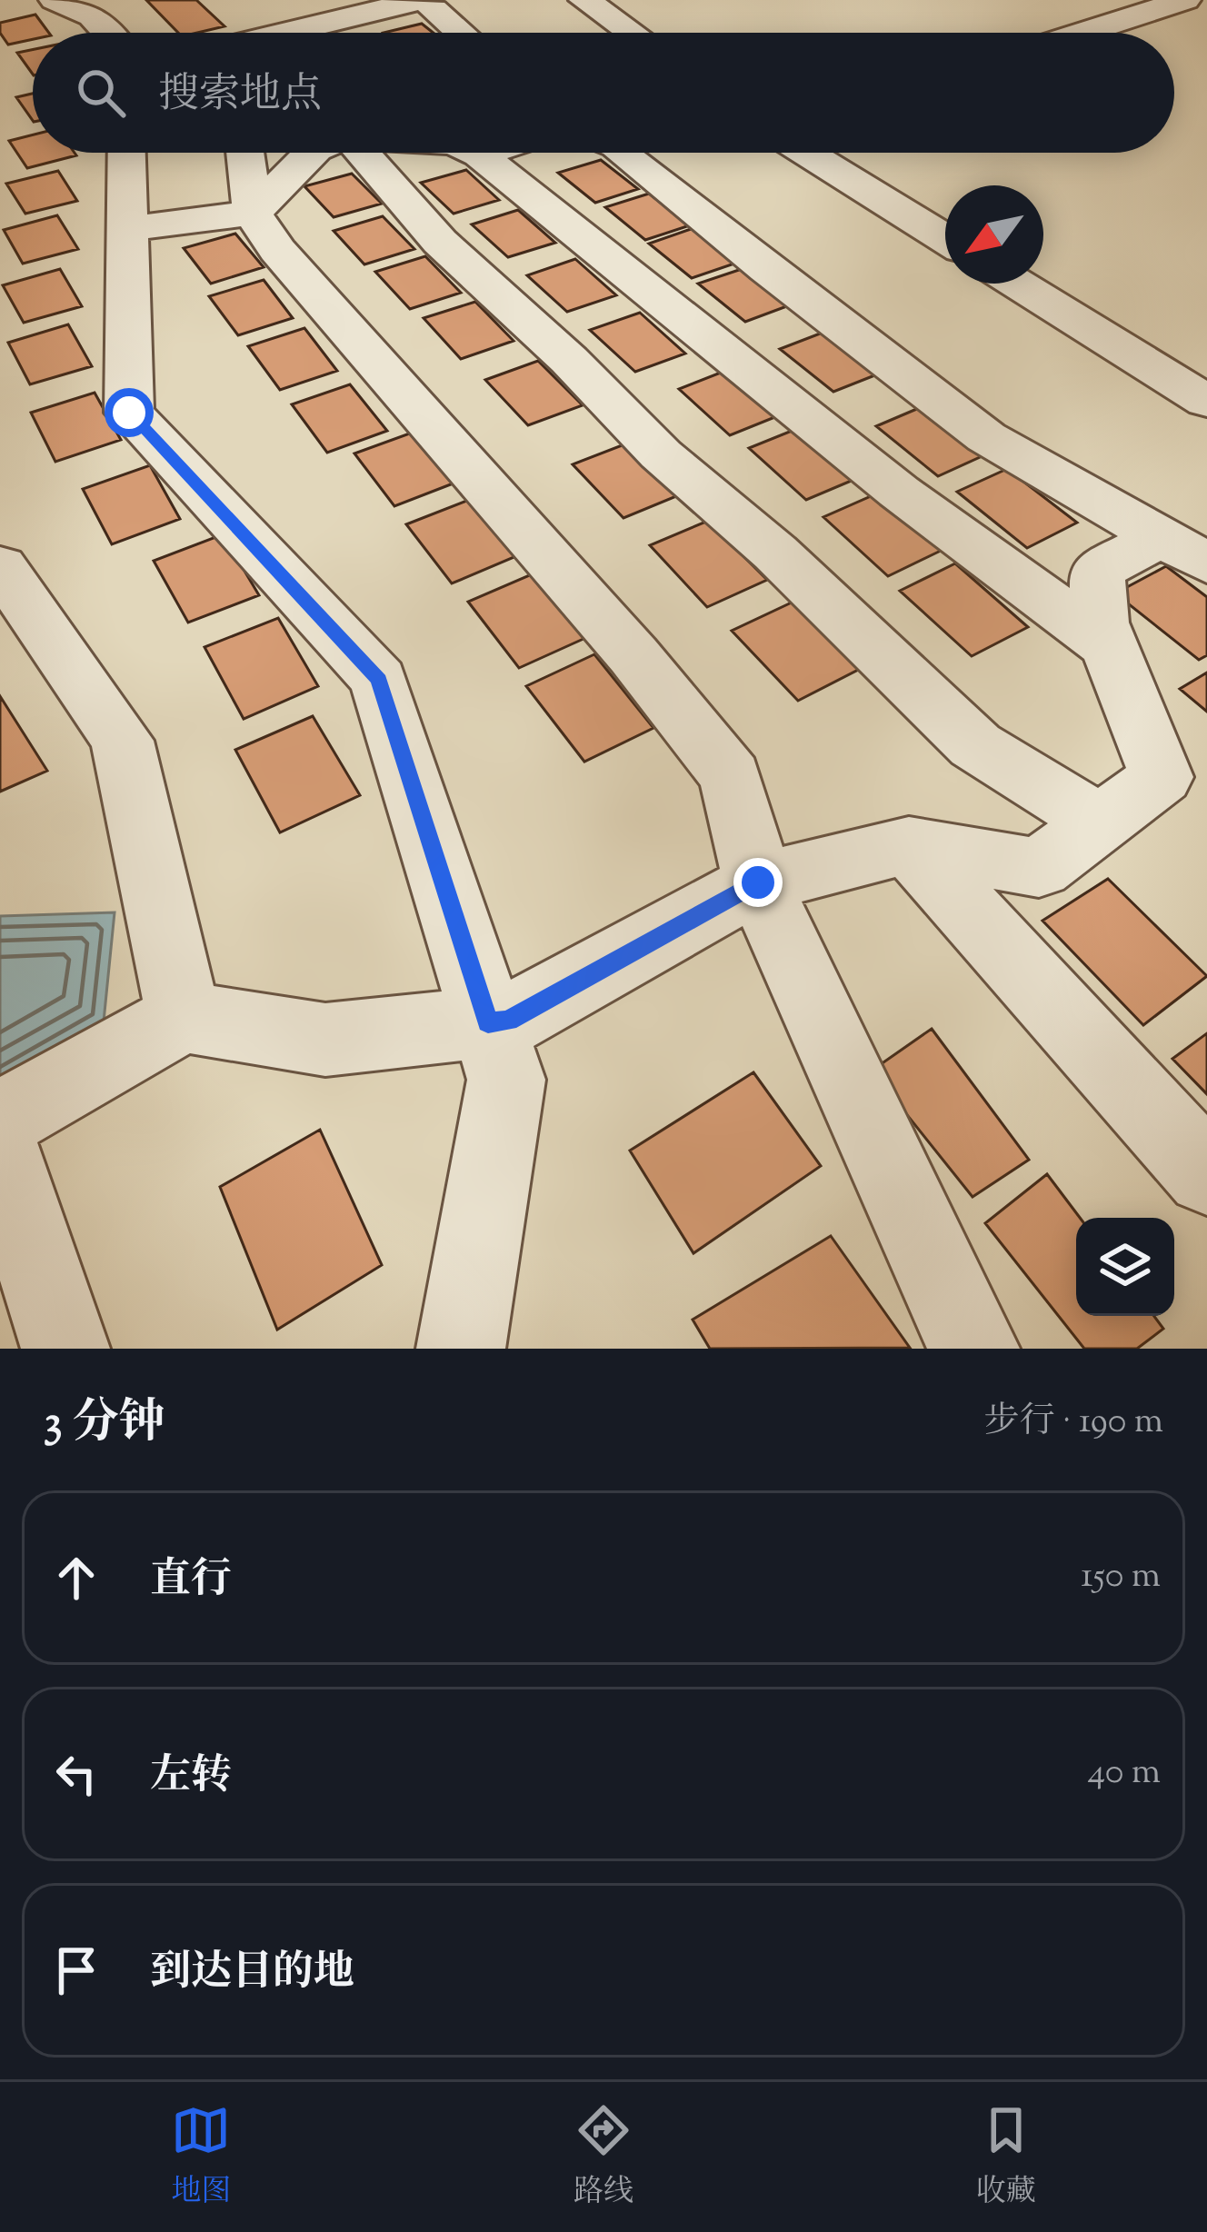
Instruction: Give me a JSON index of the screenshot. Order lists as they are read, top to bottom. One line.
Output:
{"north":"bottom left","page":{"search":"搜索地点","heading":["3 分钟","步行 · 190 m"],"list":[["直行","150 m"],["左转","40 m"],"到达目的地"],"nav":["地图","路线","收藏"]}}
